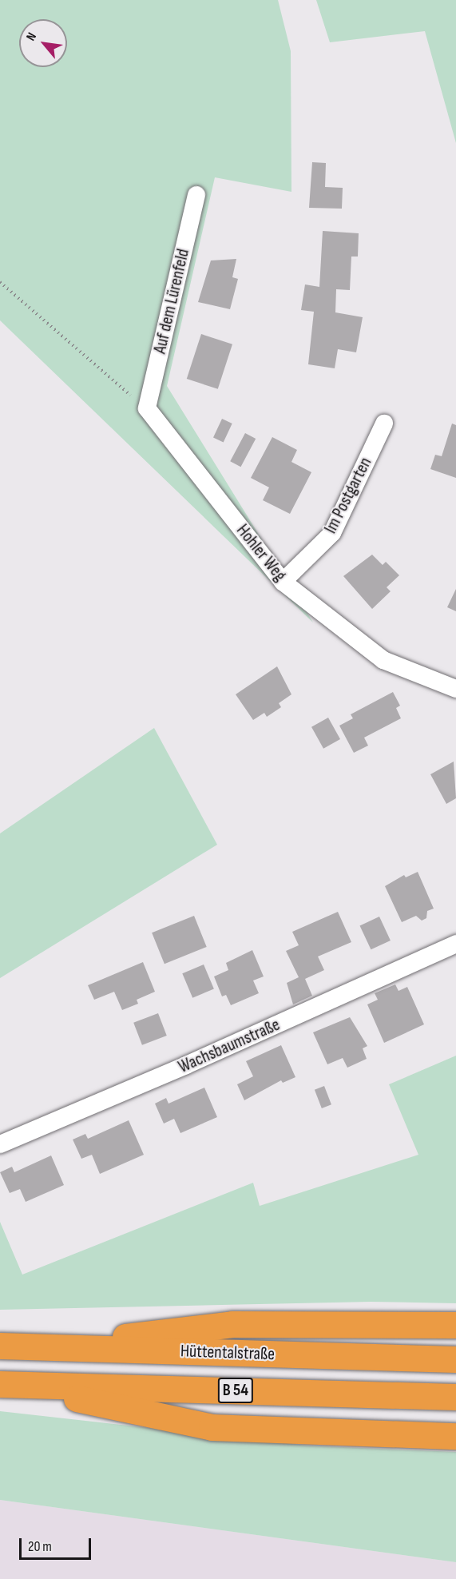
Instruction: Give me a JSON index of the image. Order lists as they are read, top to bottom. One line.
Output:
{"streets":{"highway":["Hüttentalstraße","B 54"],"street":["Auf dem Lürenfeld","Im Postgarten","Hohler Weg","Wachsbaumstraße"]},"crossings":[["Auf dem Lürenfeld","Hohler Weg"],["Im Postgarten","Hohler Weg"]],"scale_bar":"20 m","north":"top left"}
